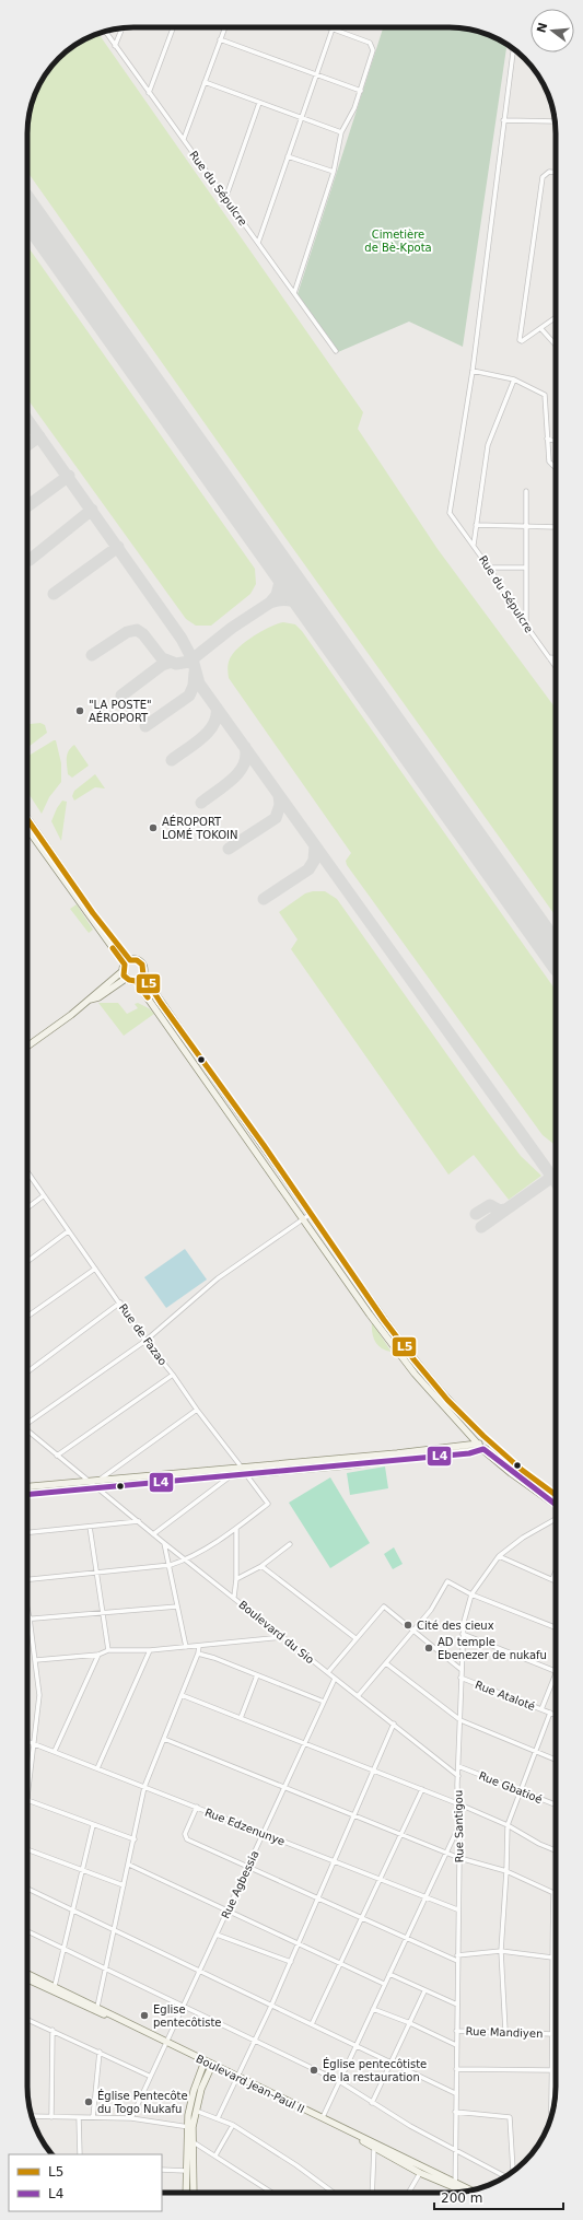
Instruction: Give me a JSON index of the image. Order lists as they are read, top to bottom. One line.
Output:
{"streets":{"main road":["Boulevard Jean-Paul II"],"street":["Rue du Sépulcre","Rue de Fazao","Boulevard du Sio","Rue Ataloté","Rue Gbatioé","Rue Edzenunye","Rue Santigou","Rue Agbessia","Rue Mandiyen"]},"crossings":[["Boulevard du Sio","Rue Santigou"],["Boulevard du Sio","Rue Agbessia"],["Rue Ataloté","Rue Santigou"],["Rue Gbatioé","Rue Santigou"],["Rue Edzenunye","Rue Santigou"],["Rue Edzenunye","Rue Agbessia"],["Rue Santigou","Rue Mandiyen"],["Rue Santigou","Boulevard Jean-Paul II"],["Rue Agbessia","Boulevard Jean-Paul II"]],"parks":["Cimetière de Bè-Kpota"],"places":["\"LA POSTE\" AÉROPORT","AÉROPORT LOMÉ TOKOIN","Cité des cieux","AD temple Ebenezer de nukafu","Eglise pentecôtiste","Église pentecôtiste de la restauration","Église Pentecôte du Togo Nukafu"],"lines":["transit line L5","transit line L4"],"legend":["L5","L4"],"scale_bar":"200 m","north":"left"}
